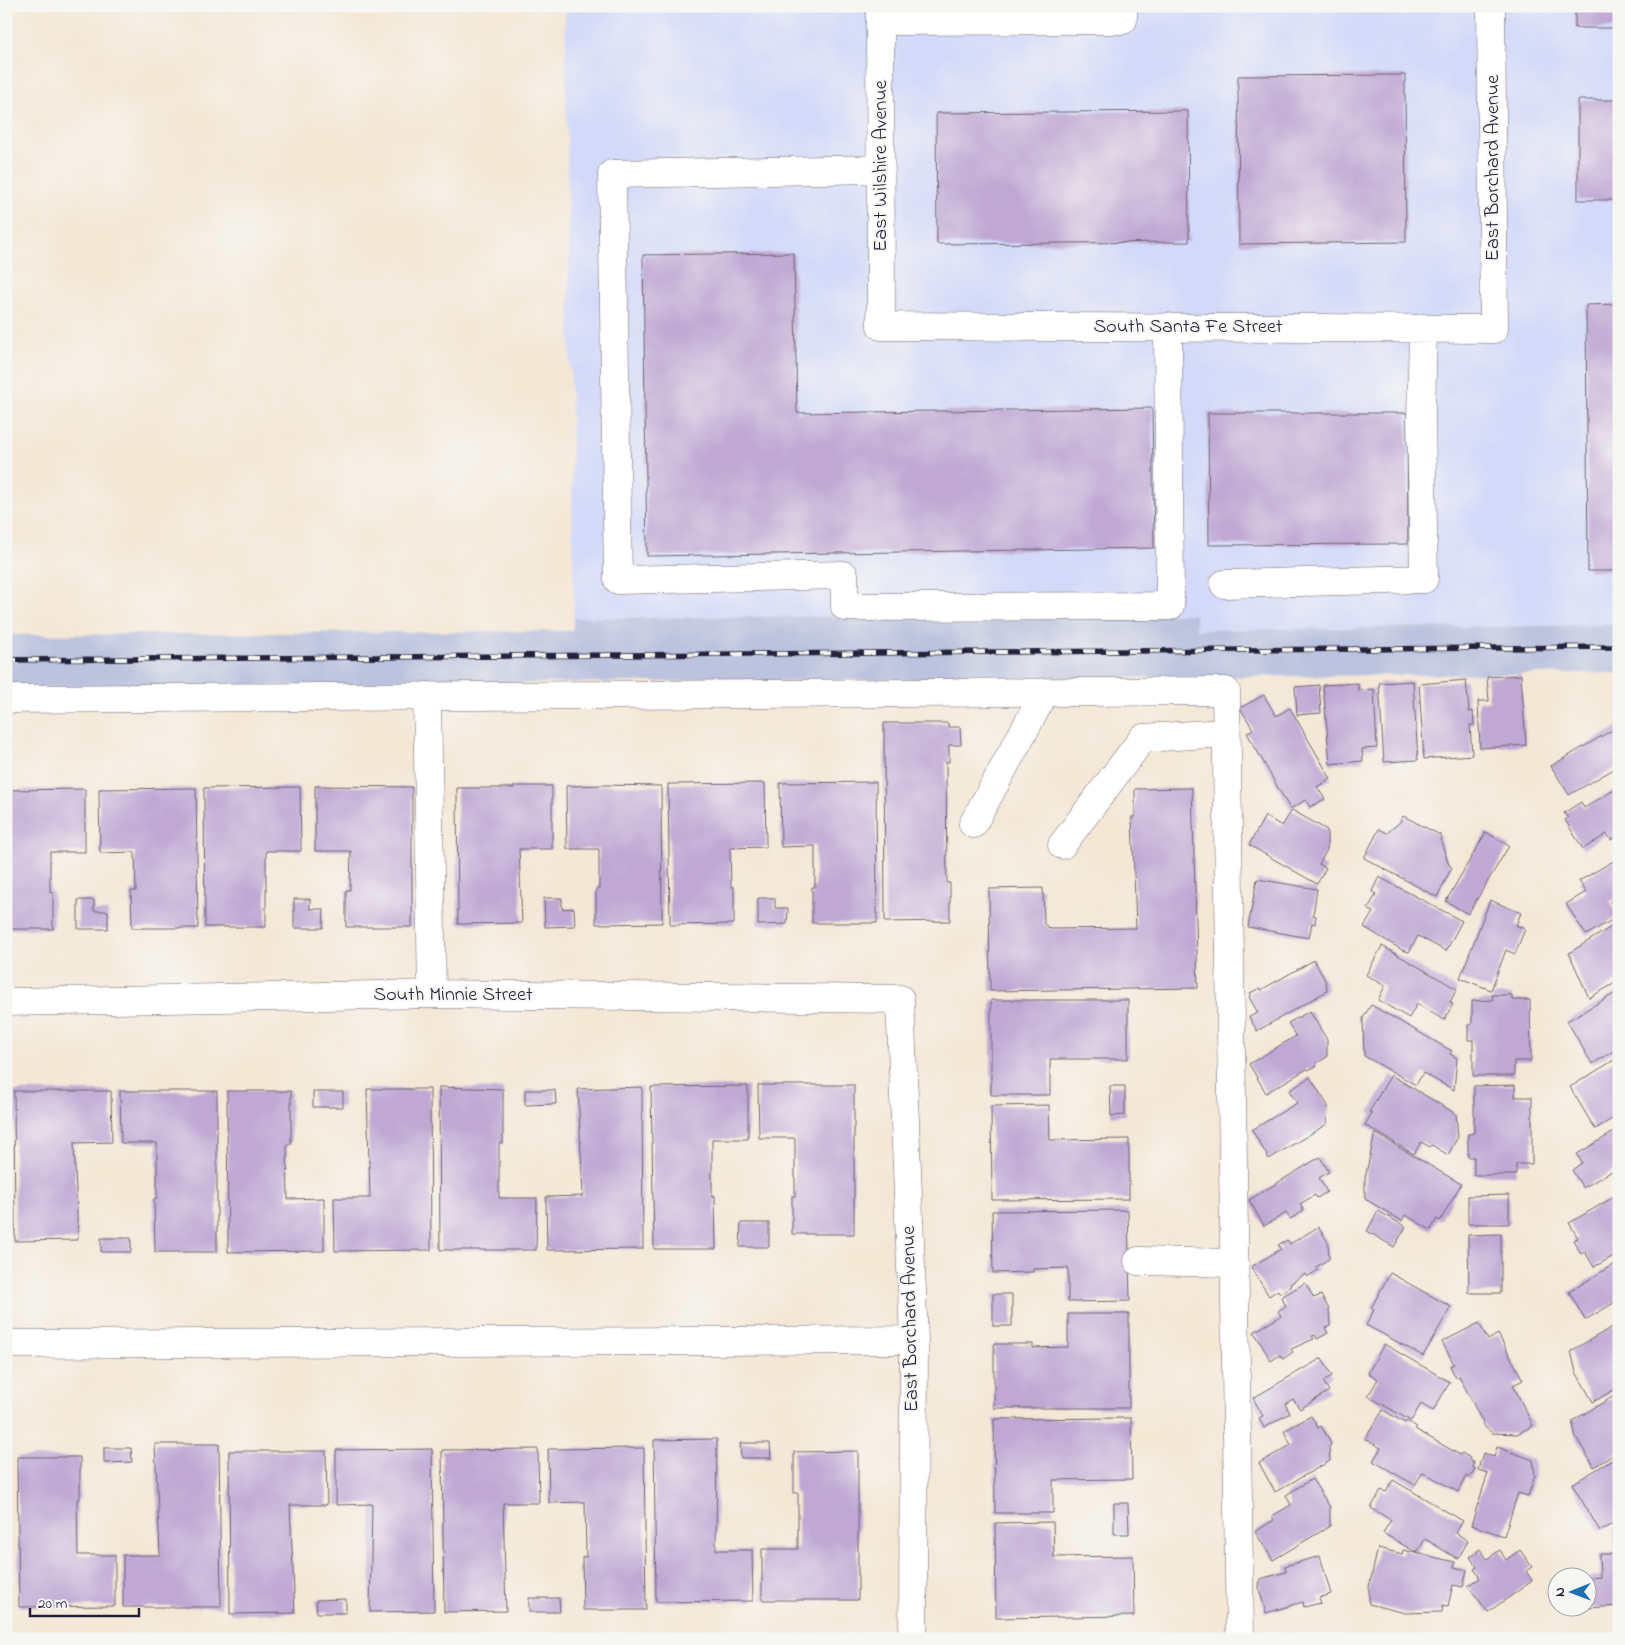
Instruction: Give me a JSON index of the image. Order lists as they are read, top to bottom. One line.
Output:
{"streets":{"street":["East Wilshire Avenue","East Borchard Avenue","South Santa Fe Street","South Minnie Street"]},"crossings":[["East Wilshire Avenue","South Santa Fe Street"],["East Borchard Avenue","South Santa Fe Street"],["East Borchard Avenue","South Minnie Street"]],"scale_bar":"20 m","north":"left"}
